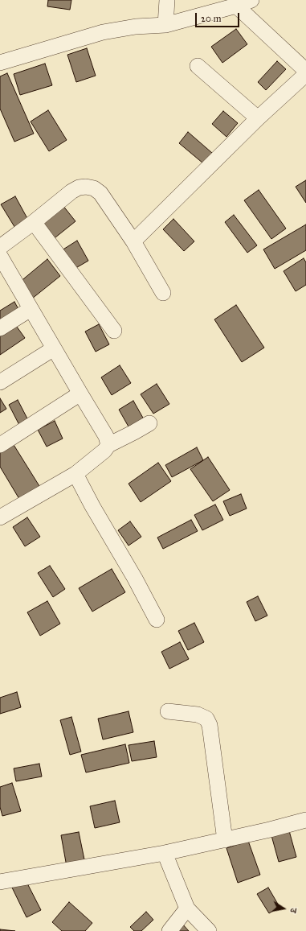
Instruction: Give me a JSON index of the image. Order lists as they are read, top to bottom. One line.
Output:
{"scale_bar":"20 m","north":"right"}
